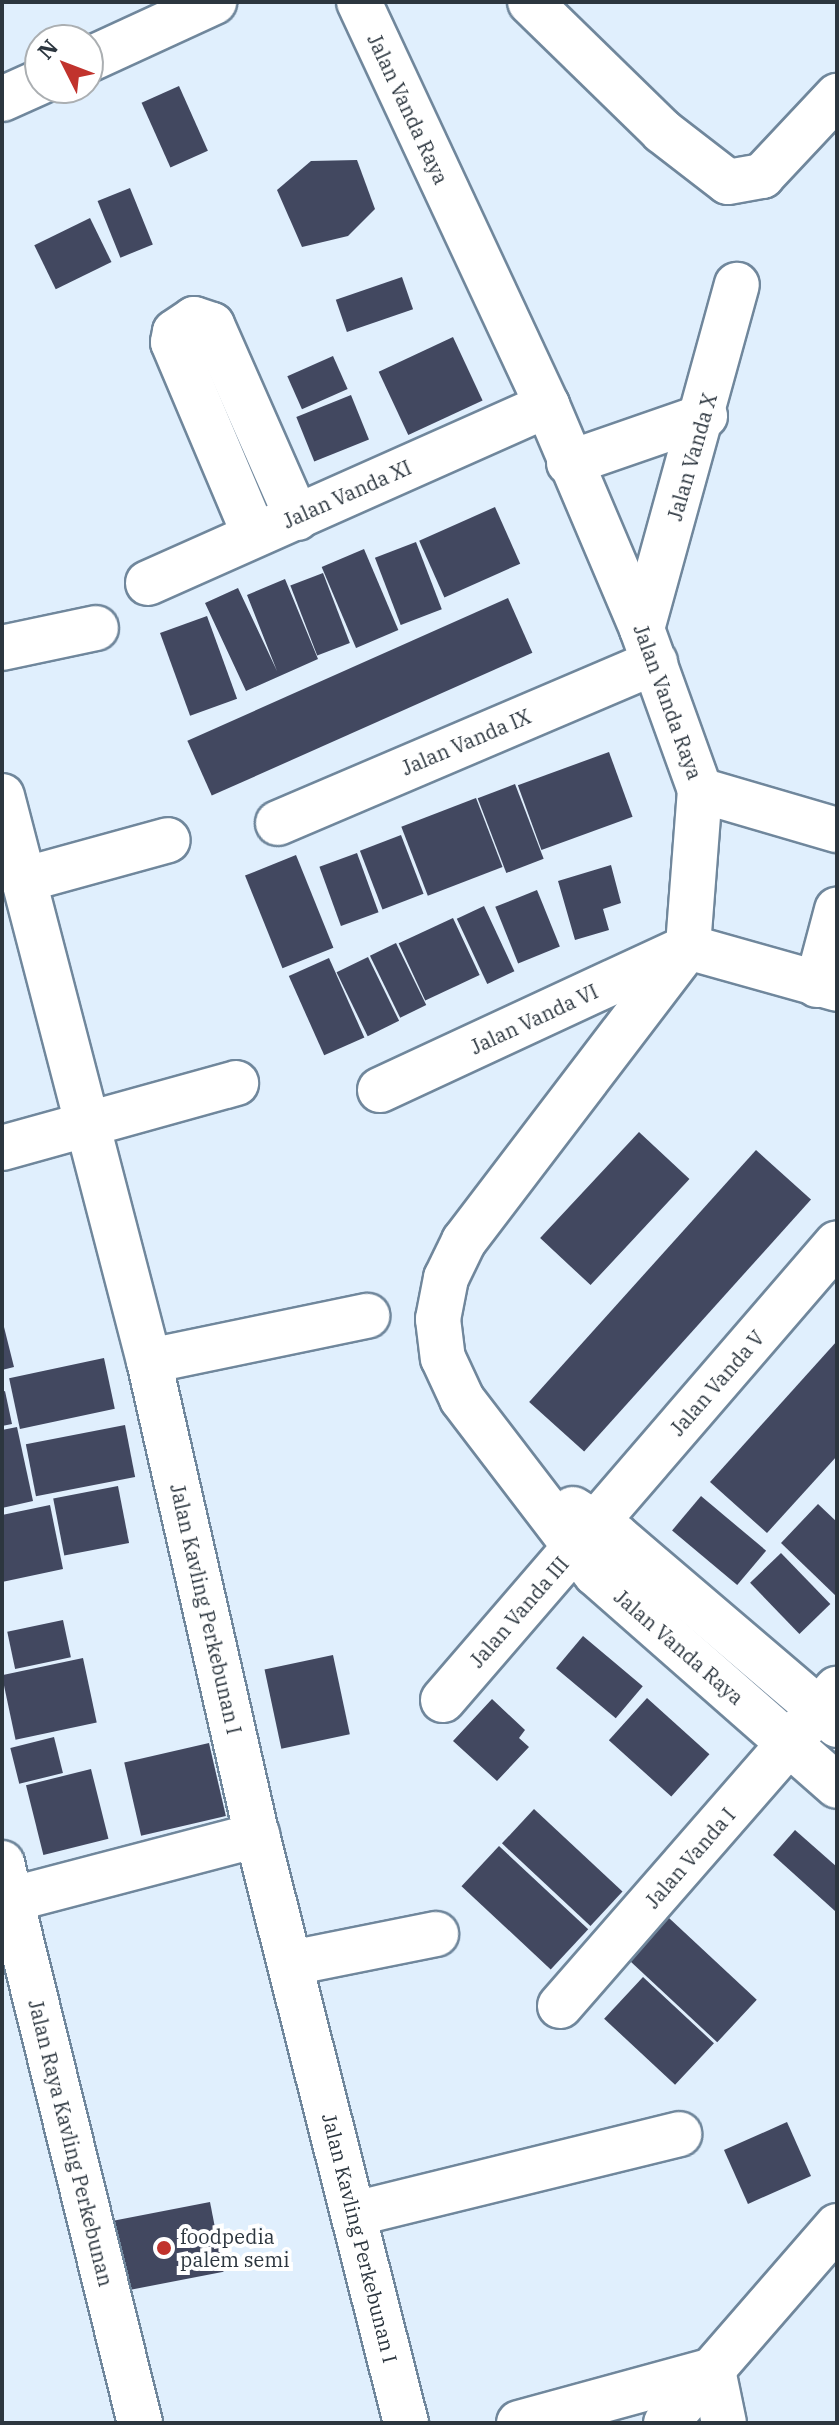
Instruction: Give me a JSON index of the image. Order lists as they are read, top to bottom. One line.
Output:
{"streets":{"street":["Jalan Vanda Raya","Jalan Vanda X","Jalan Vanda XI","Jalan Vanda IX","Jalan Vanda VI","Jalan Vanda V","Jalan Kavling Perkebunan I","Jalan Vanda III","Jalan Vanda I","Jalan Raya Kavling Perkebunan"]},"crossings":[["Jalan Vanda Raya","Jalan Vanda X"],["Jalan Vanda Raya","Jalan Vanda XI"],["Jalan Vanda Raya","Jalan Vanda IX"],["Jalan Vanda Raya","Jalan Vanda VI"],["Jalan Vanda Raya","Jalan Vanda V"],["Jalan Vanda Raya","Jalan Vanda III"],["Jalan Vanda Raya","Jalan Vanda I"],["Jalan Vanda X","Jalan Vanda IX"],["Jalan Vanda V","Jalan Vanda III"]],"places":["foodpedia palem semi"],"north":"top left"}
